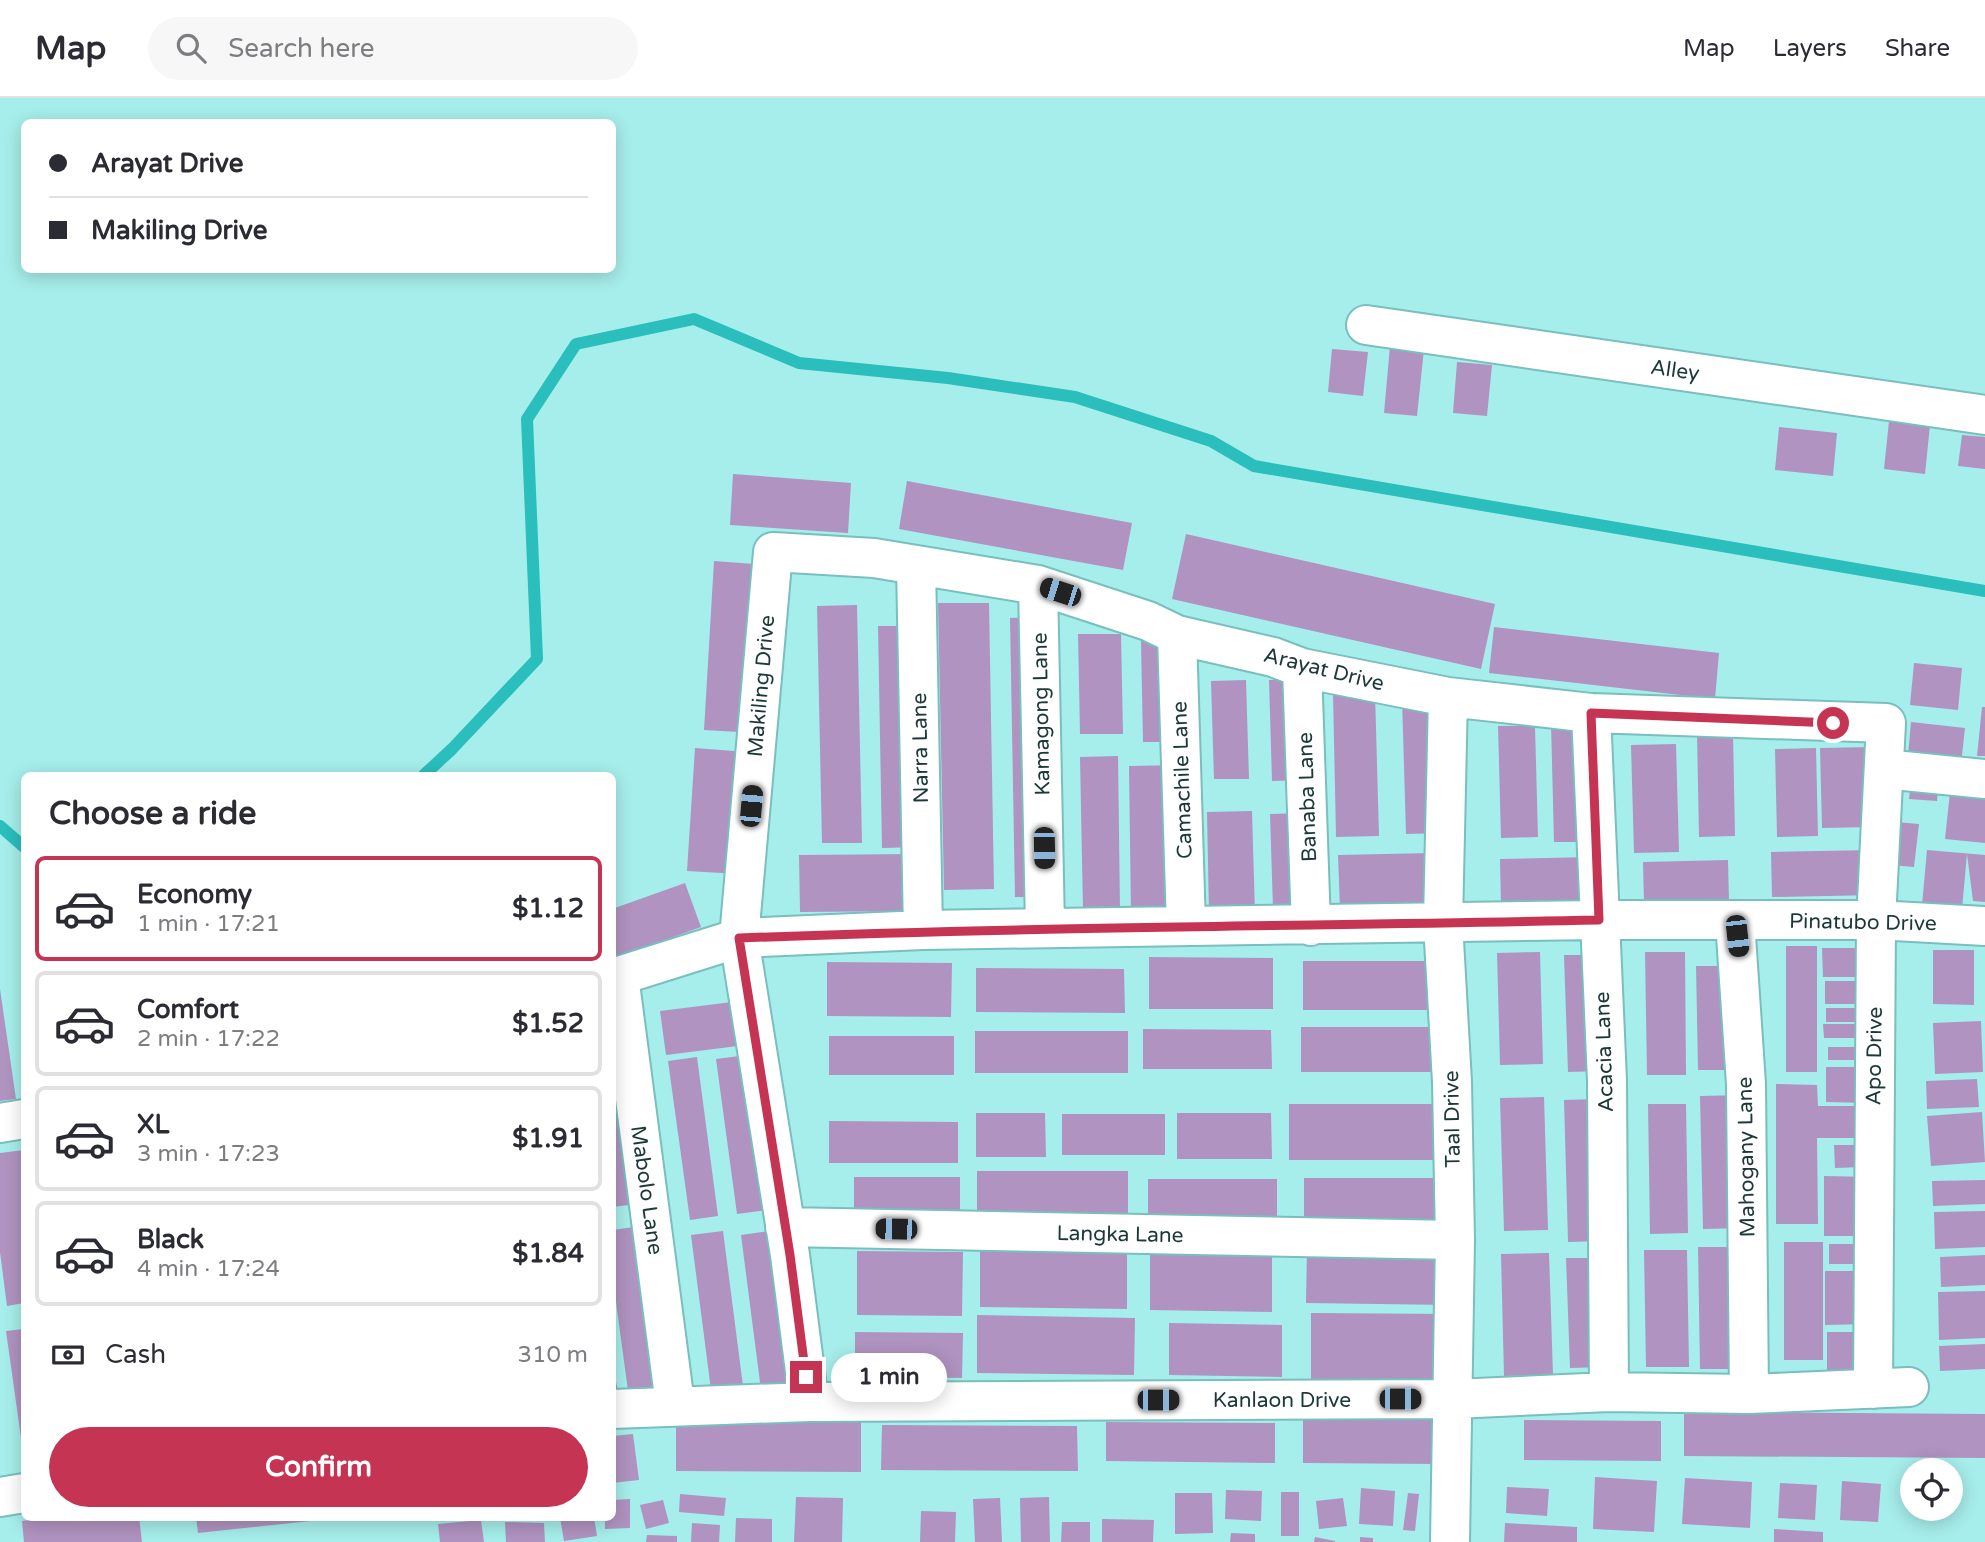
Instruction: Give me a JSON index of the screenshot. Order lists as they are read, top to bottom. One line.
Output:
{"streets":{"street":["Alley","Arayat Drive","Makiling Drive","Kamagong Lane","Narra Lane","Camachile Lane","Banaba Lane","Pinatubo Drive","Acacia Lane","Apo Drive","Taal Drive","Mahogany Lane","Mabolo Lane","Langka Lane","Kanlaon Drive"]},"crossings":[["Arayat Drive","Makiling Drive"],["Arayat Drive","Kamagong Lane"],["Arayat Drive","Narra Lane"],["Arayat Drive","Camachile Lane"],["Arayat Drive","Banaba Lane"],["Arayat Drive","Acacia Lane"],["Arayat Drive","Apo Drive"],["Arayat Drive","Taal Drive"],["Makiling Drive","Pinatubo Drive"],["Makiling Drive","Langka Lane"],["Makiling Drive","Kanlaon Drive"],["Kamagong Lane","Pinatubo Drive"],["Narra Lane","Pinatubo Drive"],["Camachile Lane","Pinatubo Drive"],["Banaba Lane","Pinatubo Drive"],["Pinatubo Drive","Acacia Lane"],["Pinatubo Drive","Apo Drive"],["Pinatubo Drive","Taal Drive"],["Pinatubo Drive","Mahogany Lane"],["Pinatubo Drive","Mabolo Lane"],["Acacia Lane","Kanlaon Drive"],["Apo Drive","Kanlaon Drive"],["Taal Drive","Langka Lane"],["Taal Drive","Kanlaon Drive"],["Mahogany Lane","Kanlaon Drive"],["Mabolo Lane","Kanlaon Drive"]],"page":{"header":"Map","search":"Search here","nav":["Map","Layers","Share"],"banner":["Arayat Drive","Makiling Drive"],"heading":"Choose a ride","list":[{"name":"Economy","note":"1 min · 17:21","value":"$1.12"},{"name":"Comfort","note":"2 min · 17:22","value":"$1.52"},{"name":"XL","note":"3 min · 17:23","value":"$1.91"},{"name":"Black","note":"4 min · 17:24","value":"$1.84"}],"pay":["Cash","310 m"],"bubble":"1 min","buttons":"Confirm"}}
